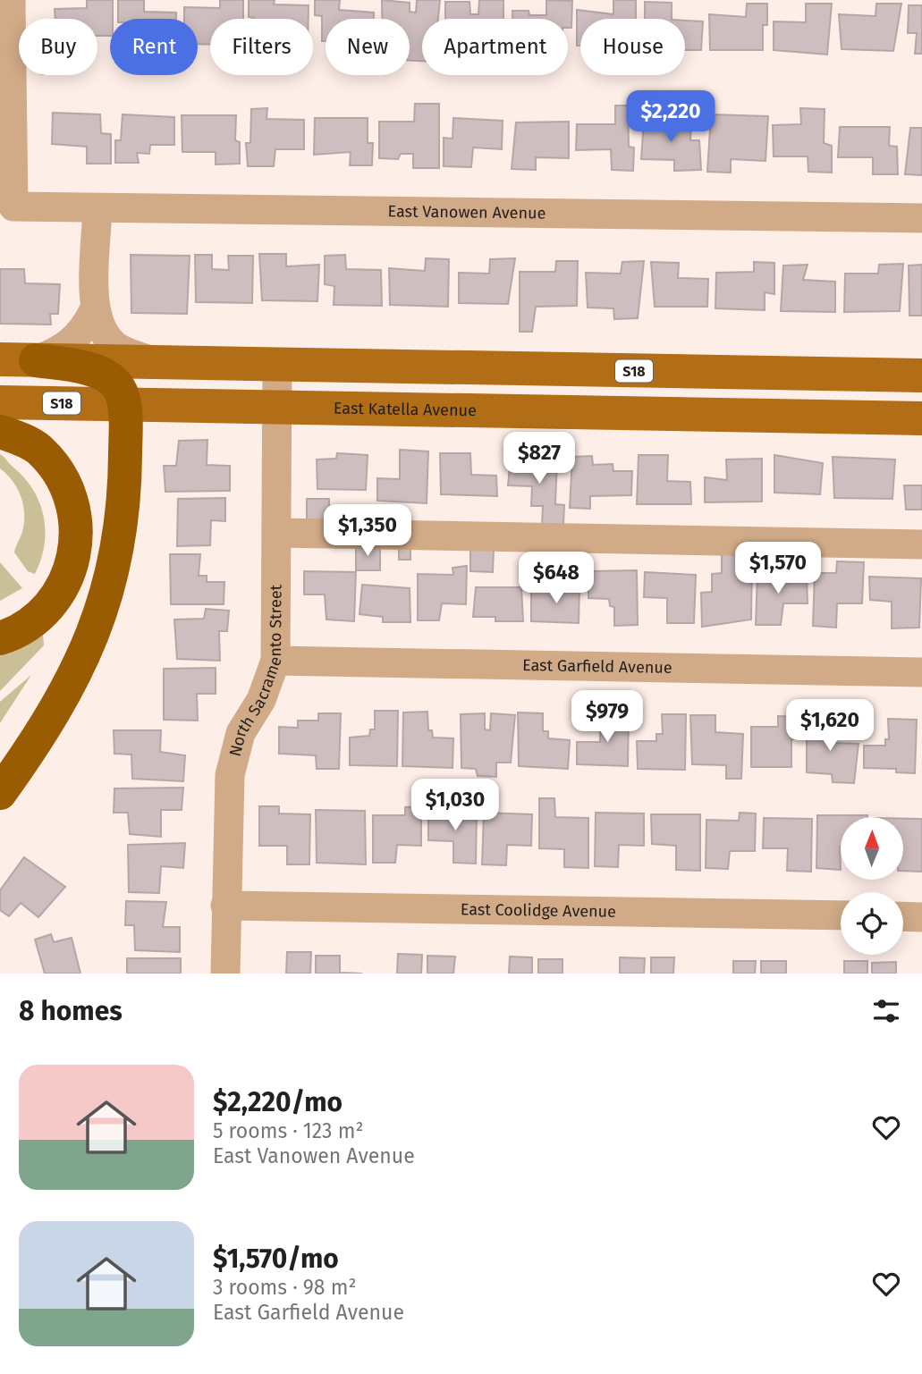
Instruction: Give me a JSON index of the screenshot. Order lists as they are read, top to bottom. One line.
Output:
{"streets":{"main road":["S18","East Katella Avenue"],"street":["East Vanowen Avenue","East Garfield Avenue","North Sacramento Street","East Coolidge Avenue"]},"crossings":[["S18","North Sacramento Street"],["East Katella Avenue","North Sacramento Street"],["East Garfield Avenue","North Sacramento Street"],["North Sacramento Street","East Coolidge Avenue"]],"north":"top","page":{"chip":["Buy","Rent","Filters","New","Apartment","House"],"price":["$2,220","$827","$1,350","$1,570","$648","$979","$1,620","$1,030"],"heading":"8 homes","list":[{"name":"$2,220/mo","note":"5 rooms · 123 m² · East Vanowen Avenue"},{"name":"$1,570/mo","note":"3 rooms · 98 m² · East Garfield Avenue"}]}}
